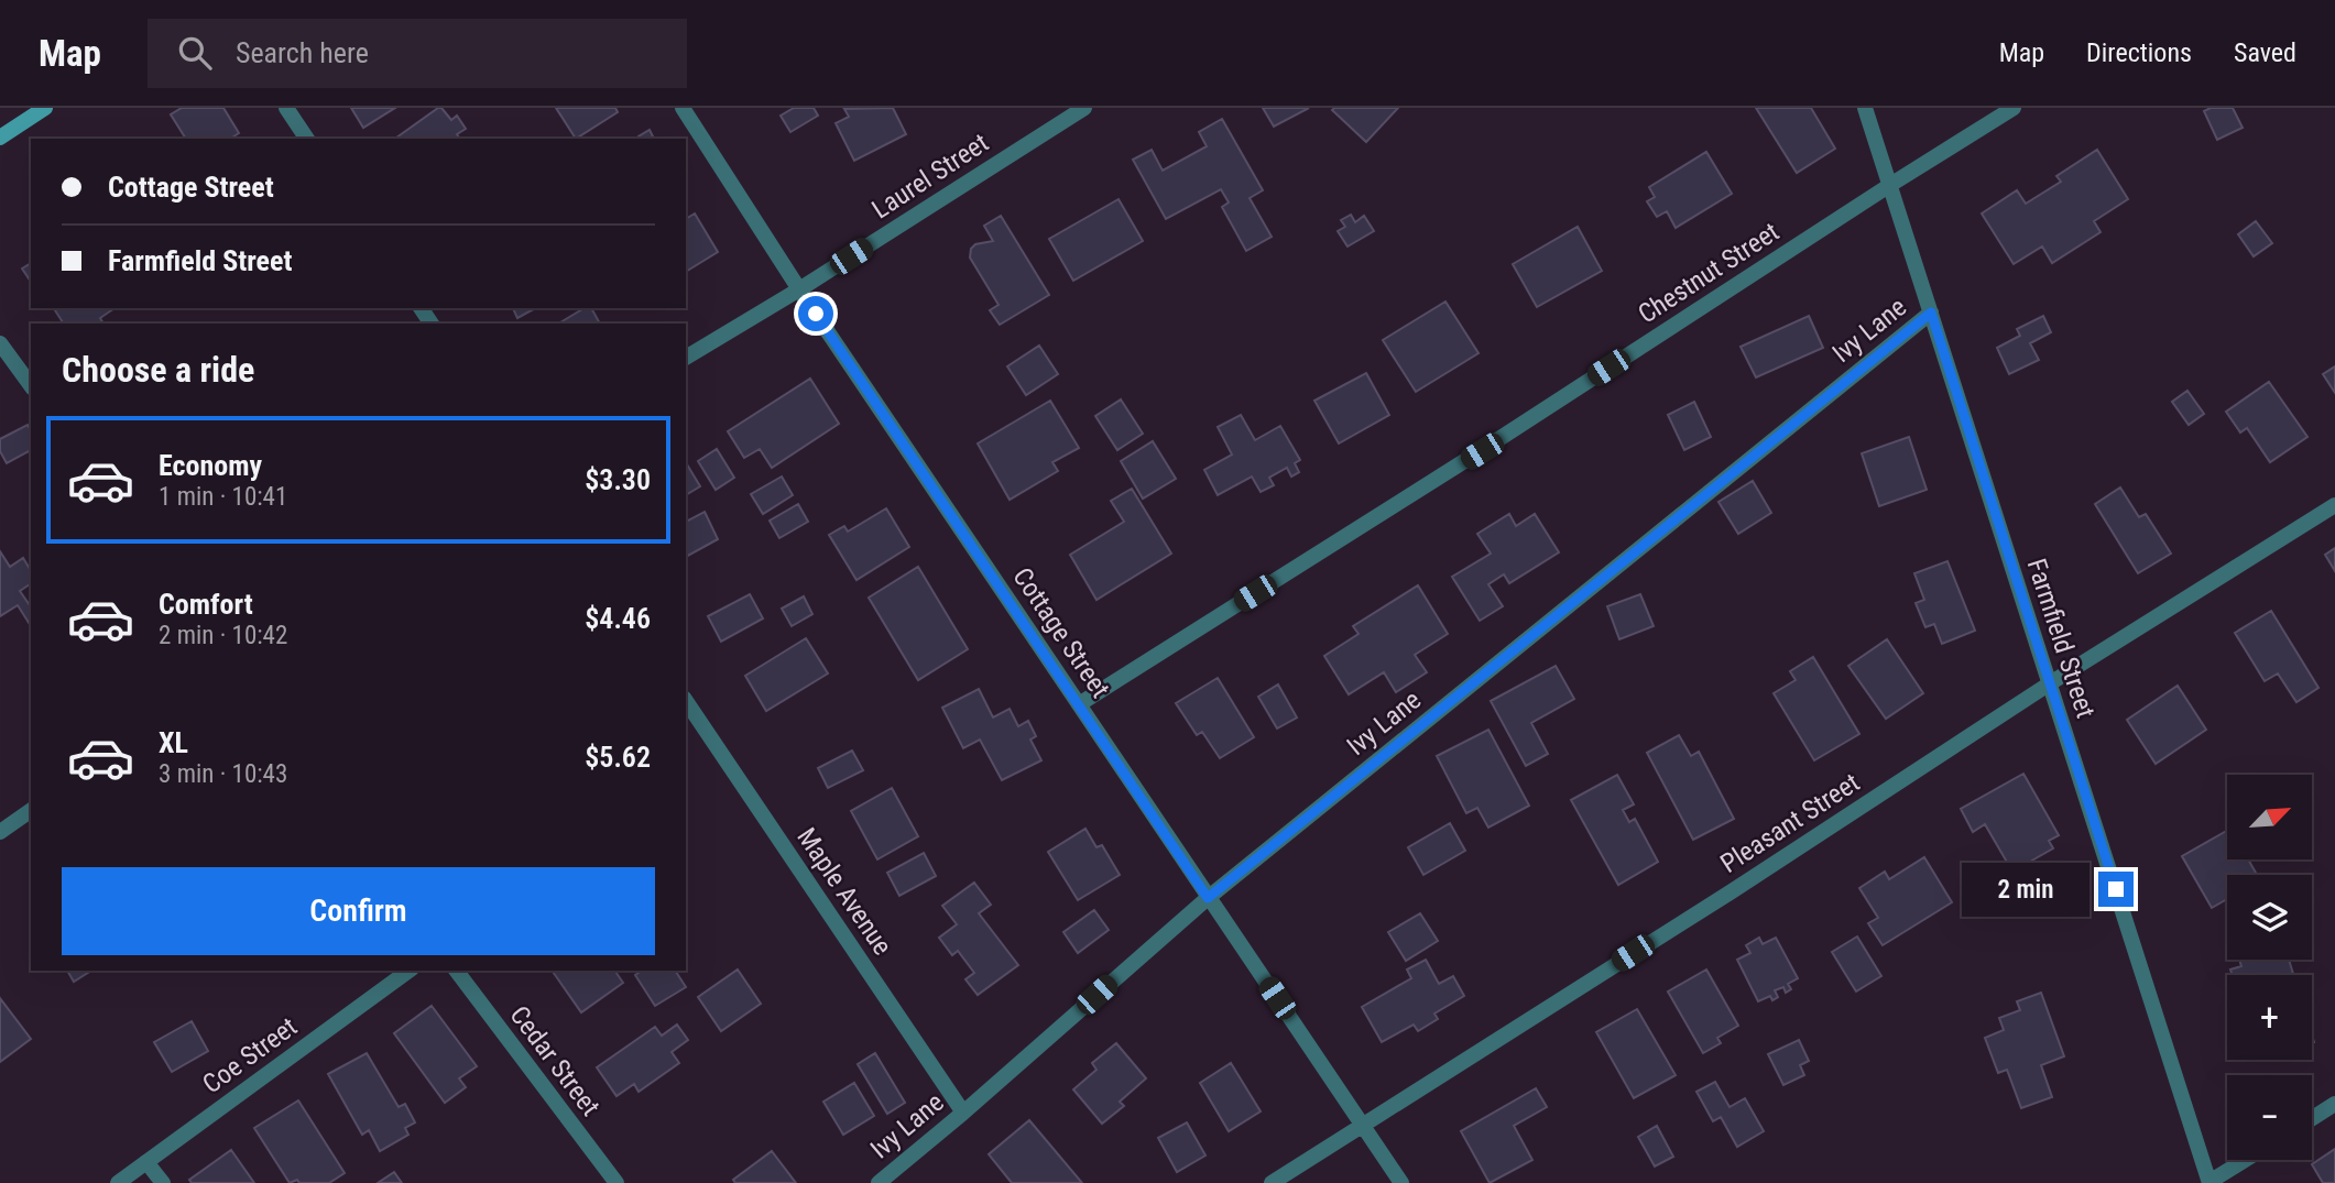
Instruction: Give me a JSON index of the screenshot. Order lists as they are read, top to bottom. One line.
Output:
{"streets":{"street":["Laurel Street","Chestnut Street","Ivy Lane","Cottage Street","Farmfield Street","Pleasant Street","Maple Avenue","Coe Street","Cedar Street"]},"crossings":[["Laurel Street","Cottage Street"],["Chestnut Street","Cottage Street"],["Chestnut Street","Farmfield Street"],["Ivy Lane","Cottage Street"],["Ivy Lane","Farmfield Street"],["Ivy Lane","Maple Avenue"],["Cottage Street","Pleasant Street"],["Farmfield Street","Pleasant Street"]],"north":"top right","page":{"header":"Map","search":"Search here","nav":["Map","Directions","Saved"],"banner":["Cottage Street","Farmfield Street"],"heading":"Choose a ride","list":[{"name":"Economy","note":"1 min · 10:41","value":"$3.30"},{"name":"Comfort","note":"2 min · 10:42","value":"$4.46"},{"name":"XL","note":"3 min · 10:43","value":"$5.62"}],"map_buttons":["+","−"],"buttons":"Confirm","bubble":"2 min"}}
